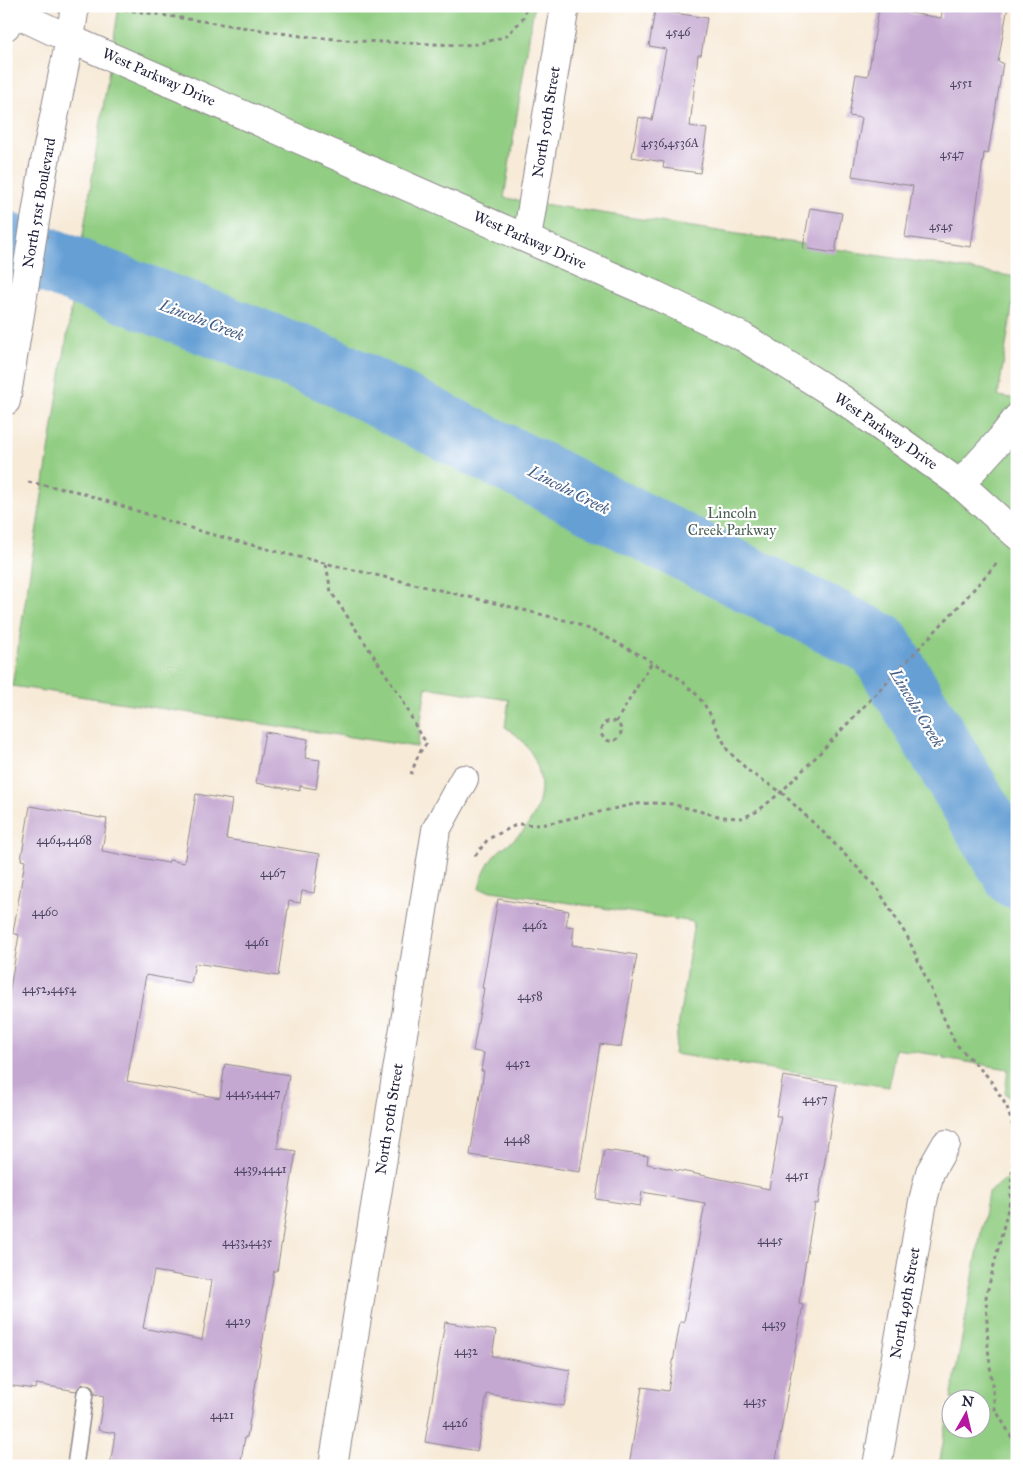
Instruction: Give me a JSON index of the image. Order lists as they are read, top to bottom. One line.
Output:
{"streets":{"street":["West Parkway Drive","North 50th Street","North 51st Boulevard","North 49th Street"]},"crossings":[["West Parkway Drive","North 50th Street"],["West Parkway Drive","North 51st Boulevard"]],"water":["Lincoln Creek"],"parks":["Lincoln Creek Parkway"],"house_numbers":["4546","4551","4536,4536A","4547","4545","4464,4468","4467","4460","4462","4461","4452,4454","4458","4452","4445,4447","4457","4448","4439,4441","4451","4445","4433,4435","4429","4439","4432","4435","4421","4426"],"north":"top"}
